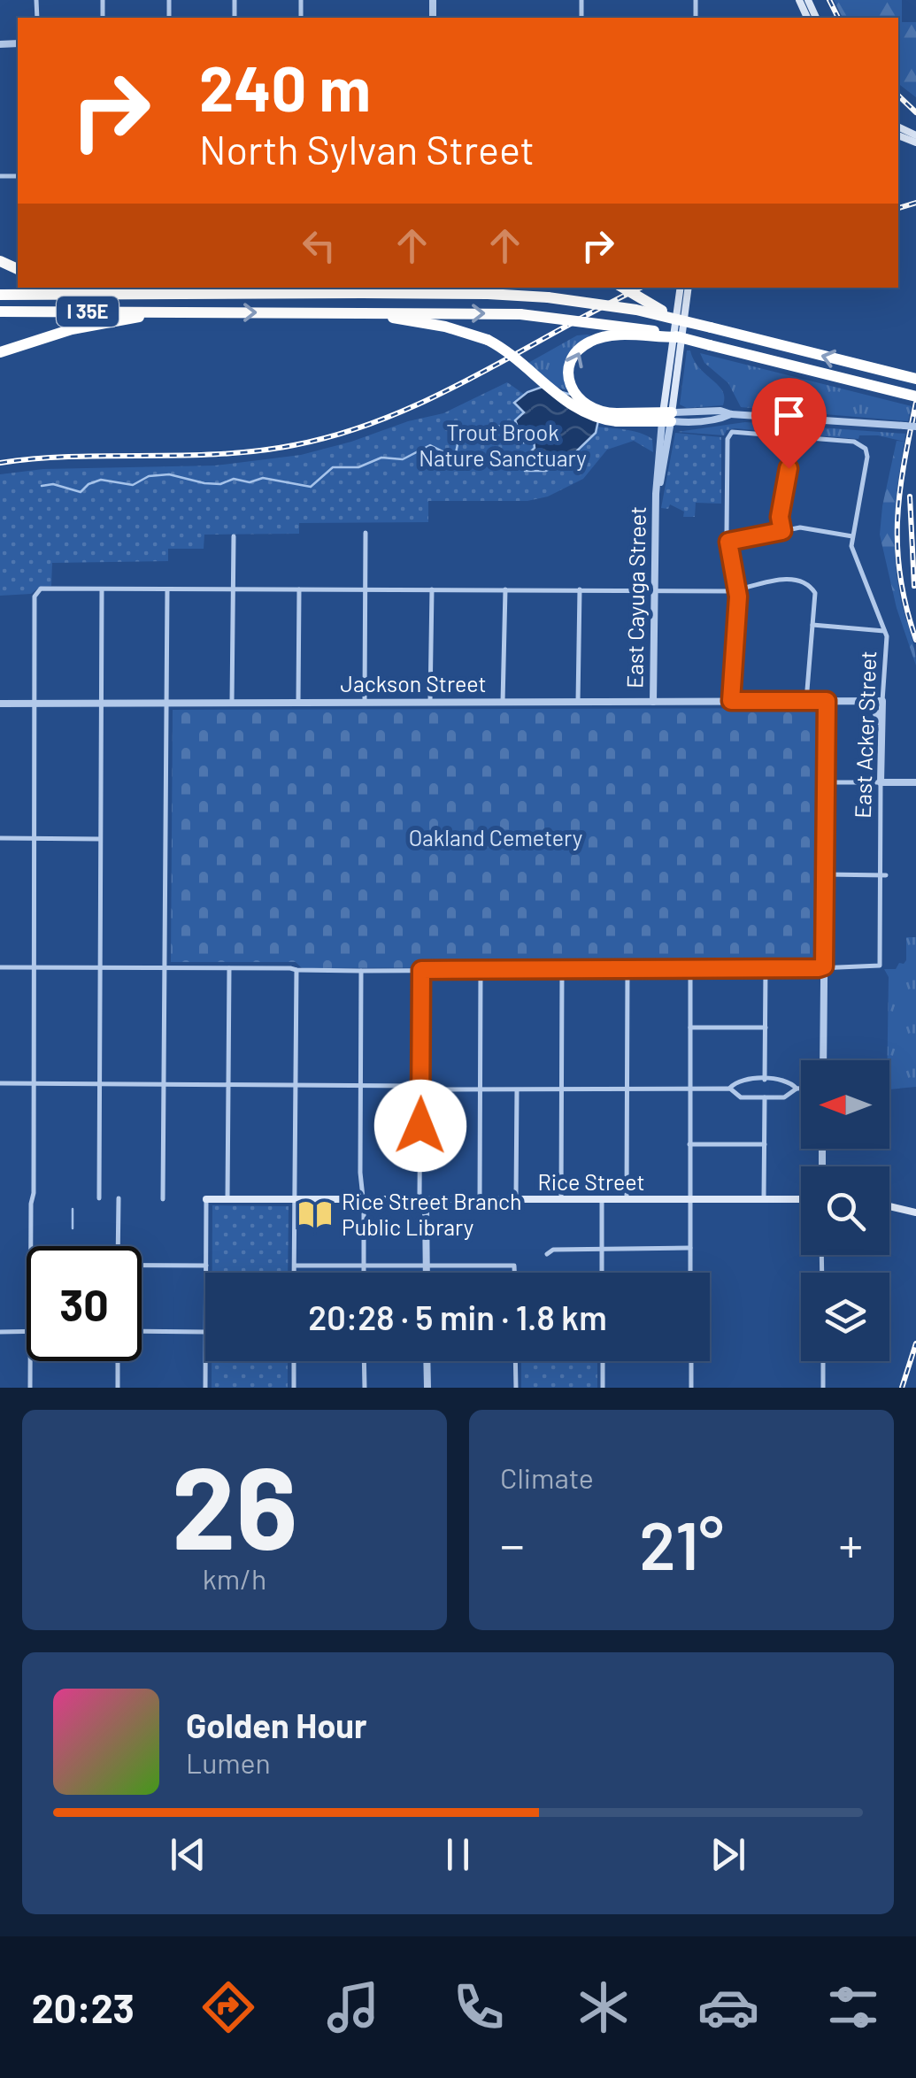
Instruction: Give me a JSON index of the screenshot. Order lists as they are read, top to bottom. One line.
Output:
{"streets":{"highway":["I 35E"],"main road":["East Cayuga Street","Rice Street"],"street":["Jackson Street","East Acker Street"]},"crossings":[["East Cayuga Street","Jackson Street"],["Jackson Street","East Acker Street"]],"parks":["Trout Brook Nature Sanctuary","Oakland Cemetery"],"places":{"library":["Rice Street Branch Public Library"]},"north":"left","page":{"turn":["240 m","North Sylvan Street"],"limit":"30","trip":"20:28 · 5 min · 1.8 km","tile":[["26","km/h"],"Climate"],"heat":["−","21°","+"],"song":["Golden Hour","Lumen"],"tabs":"20:23"}}
